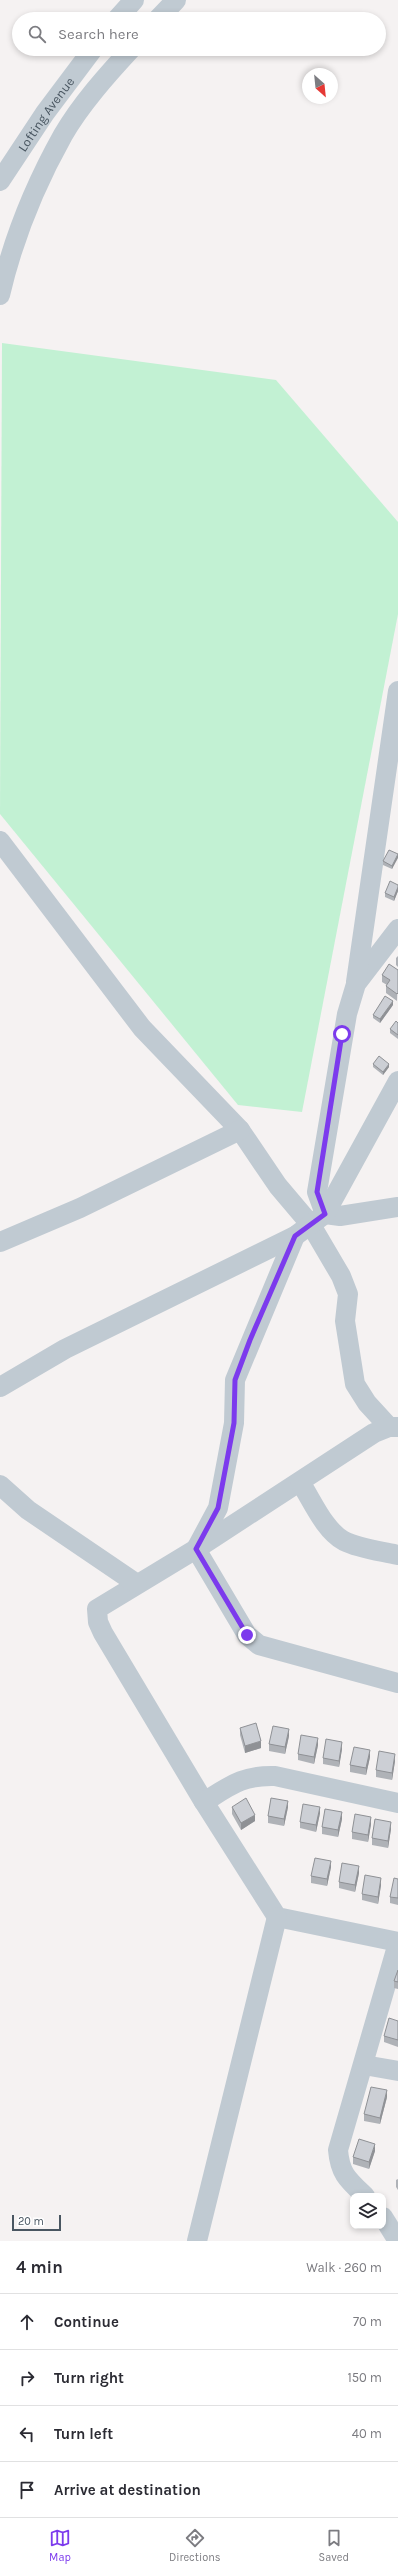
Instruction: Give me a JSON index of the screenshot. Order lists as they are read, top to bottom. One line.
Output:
{"streets":{"street":["Lofting Avenue"]},"scale_bar":"20 m","north":"bottom right","page":{"search":"Search here","scale":"20 m","heading":["4 min","Walk · 260 m"],"list":[["Continue","70 m"],["Turn right","150 m"],["Turn left","40 m"],"Arrive at destination"],"nav":["Map","Directions","Saved"]}}
